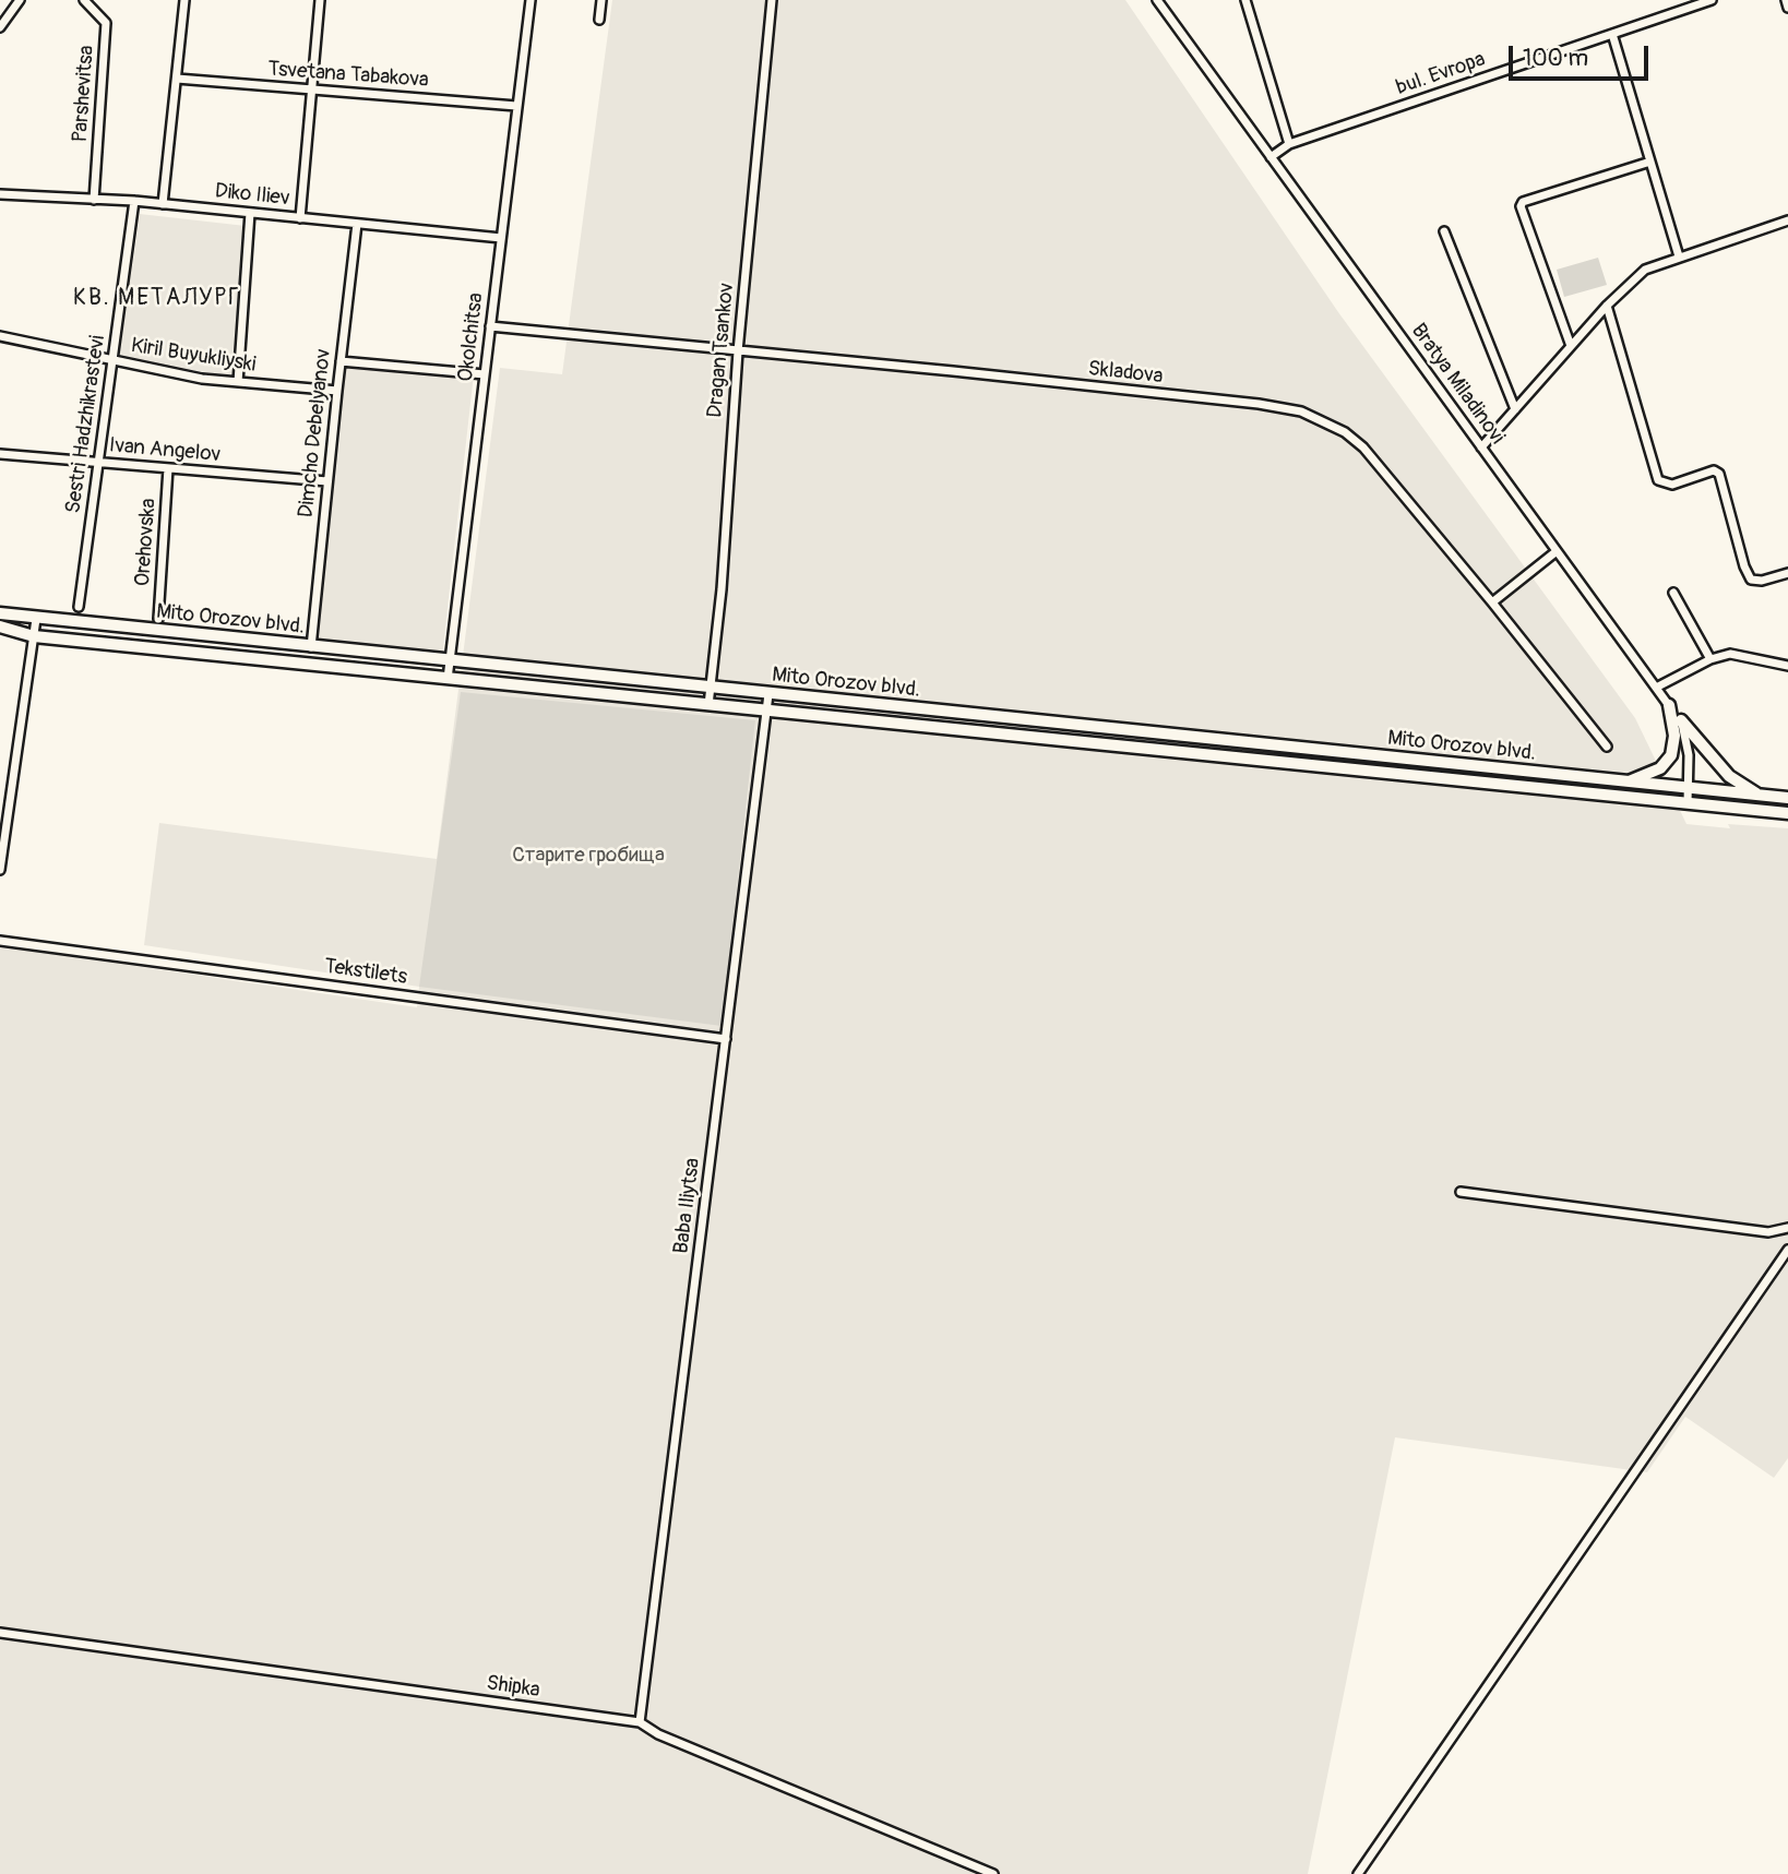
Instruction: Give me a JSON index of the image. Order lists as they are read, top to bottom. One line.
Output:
{"streets":{"main road":["Mito Orozov blvd."],"street":["bul. Evropa","Tsvetana Tabakova","Parshevitsa","Diko Iliev","Okolchitsa","Dragan Tsankov","Kiril Buyukliyski","Skladova","Bratya Miladinovi","Sestri Hadzhikrastevi","Dimcho Debelyanov","Ivan Angelov","Orehovska","Tekstilets","Baba Iliytsa","Shipka"]},"crossings":[["bul. Evropa","Bratya Miladinovi"],["Tsvetana Tabakova","Okolchitsa"],["Parshevitsa","Diko Iliev"],["Diko Iliev","Okolchitsa"],["Diko Iliev","Sestri Hadzhikrastevi"],["Diko Iliev","Dimcho Debelyanov"],["Okolchitsa","Skladova"],["Okolchitsa","Mito Orozov blvd."],["Dragan Tsankov","Skladova"],["Dragan Tsankov","Mito Orozov blvd."],["Kiril Buyukliyski","Sestri Hadzhikrastevi"],["Kiril Buyukliyski","Dimcho Debelyanov"],["Bratya Miladinovi","Mito Orozov blvd."],["Sestri Hadzhikrastevi","Ivan Angelov"],["Dimcho Debelyanov","Ivan Angelov"],["Dimcho Debelyanov","Mito Orozov blvd."],["Ivan Angelov","Orehovska"],["Mito Orozov blvd.","Baba Iliytsa"],["Tekstilets","Baba Iliytsa"],["Baba Iliytsa","Shipka"]],"districts":["КВ. МЕТАЛУРГ"],"parks":["Старите гробища"],"scale_bar":"100 m"}
